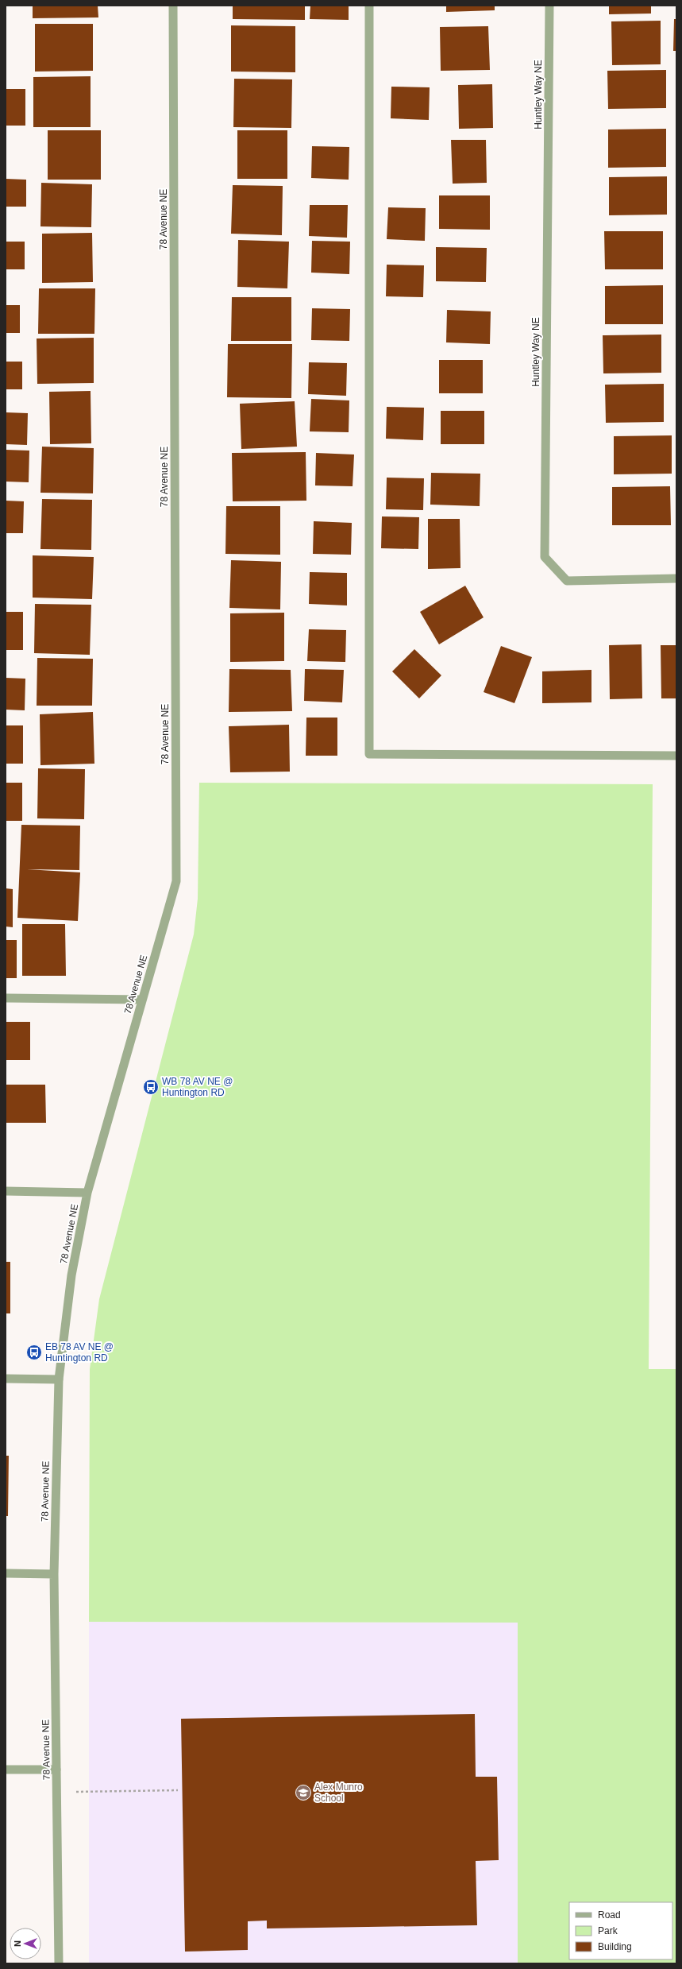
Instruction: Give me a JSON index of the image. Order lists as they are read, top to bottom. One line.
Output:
{"streets":{"street":["Huntley Way NE","78 Avenue NE"]},"places":{"bus stop":["WB 78 AV NE @ Huntington RD","EB 78 AV NE @ Huntington RD"],"school or university":["Alex Munro School"]},"legend":["Road","Park","Building"],"north":"left"}
